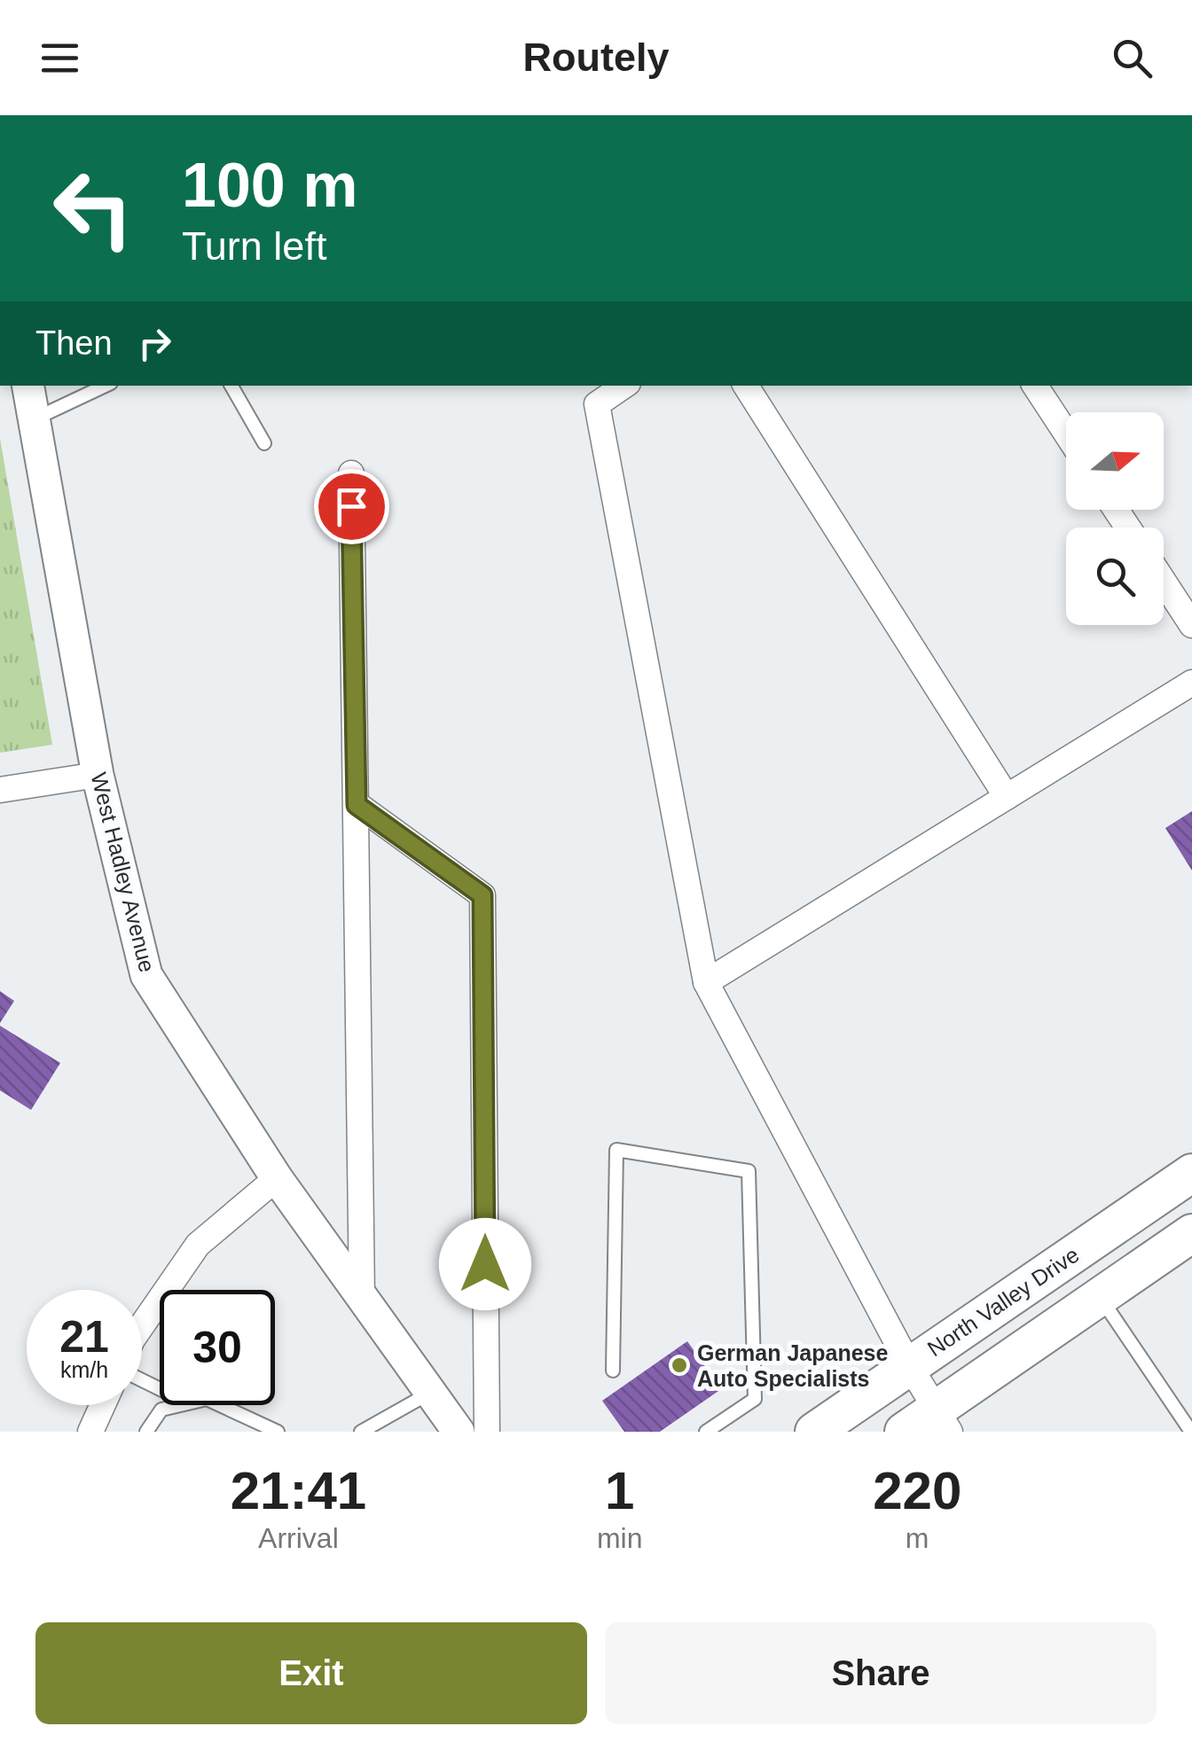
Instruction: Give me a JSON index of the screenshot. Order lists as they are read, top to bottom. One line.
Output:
{"streets":{"main road":["North Valley Drive"],"street":["West Hadley Avenue"]},"places":["German Japanese Auto Specialists"],"north":"right","page":{"header":"Routely","turn":["100 m","Turn left"],"then":"Then","speed":"21 km/h","limit":"30","eta":["21:41","Arrival","1","min","220","m"],"buttons":["Exit","Share"]}}
